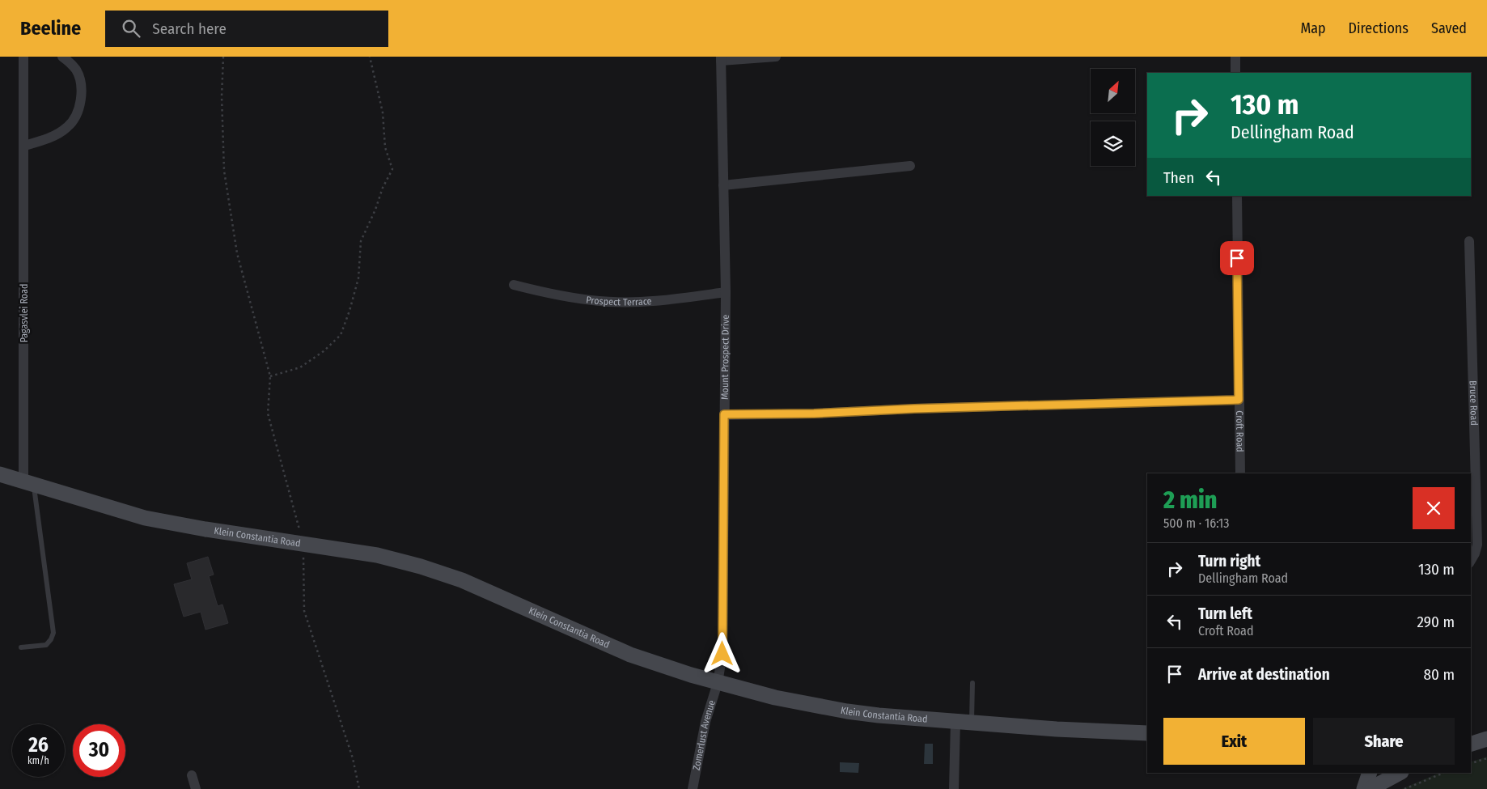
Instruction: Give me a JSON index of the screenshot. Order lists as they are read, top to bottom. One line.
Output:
{"streets":{"street":["Prospect Terrace","Pagasvlei Road","Mount Prospect Drive","Bruce Road","Croft Road","Klein Constantia Road","Zomerlust Avenue"]},"crossings":[["Prospect Terrace","Mount Prospect Drive"],["Pagasvlei Road","Klein Constantia Road"],["Mount Prospect Drive","Klein Constantia Road"],["Mount Prospect Drive","Zomerlust Avenue"],["Klein Constantia Road","Zomerlust Avenue"]],"north":"top right","page":{"header":"Beeline","search":"Search here","nav":["Map","Directions","Saved"],"turn":["130 m","Dellingham Road"],"then":"Then","heading":["2 min","500 m · 16:13"],"list":[{"name":"Turn right","note":"Dellingham Road","value":"130 m"},{"name":"Turn left","note":"Croft Road","value":"290 m"},{"name":"Arrive at destination","value":"80 m"}],"buttons":["Exit","Share"],"speed":"26 km/h","limit":"30"}}
